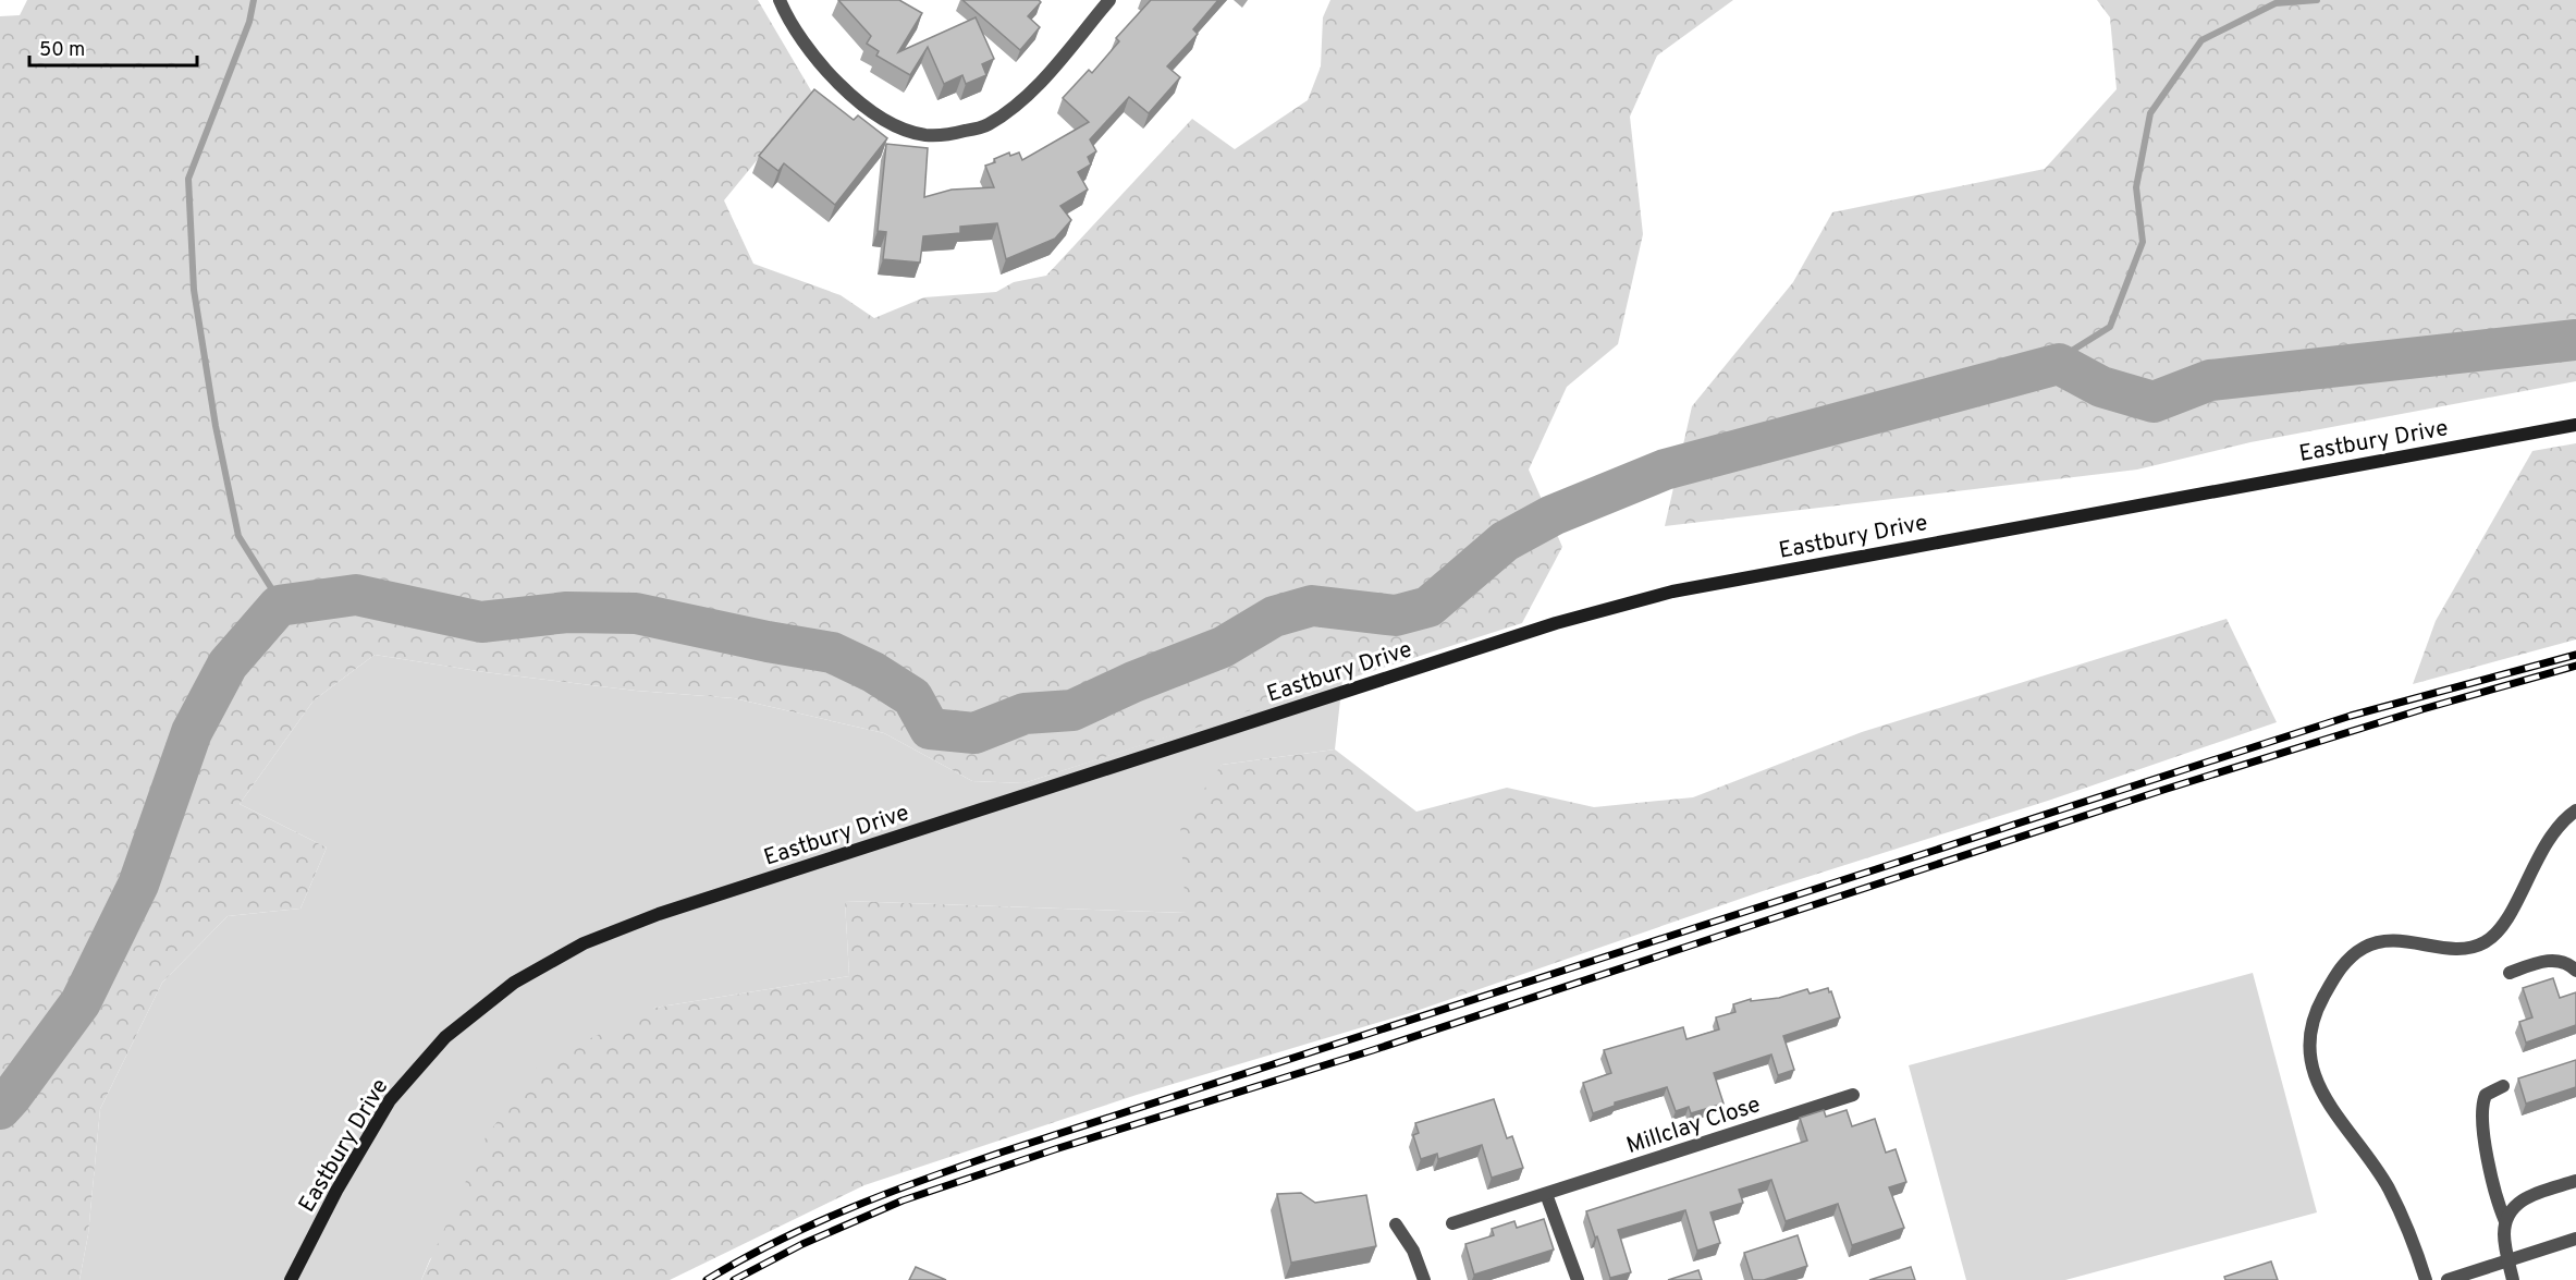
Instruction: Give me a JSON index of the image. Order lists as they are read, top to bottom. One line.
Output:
{"streets":{"street":["Eastbury Drive","Millclay Close"]},"scale_bar":"50 m"}
